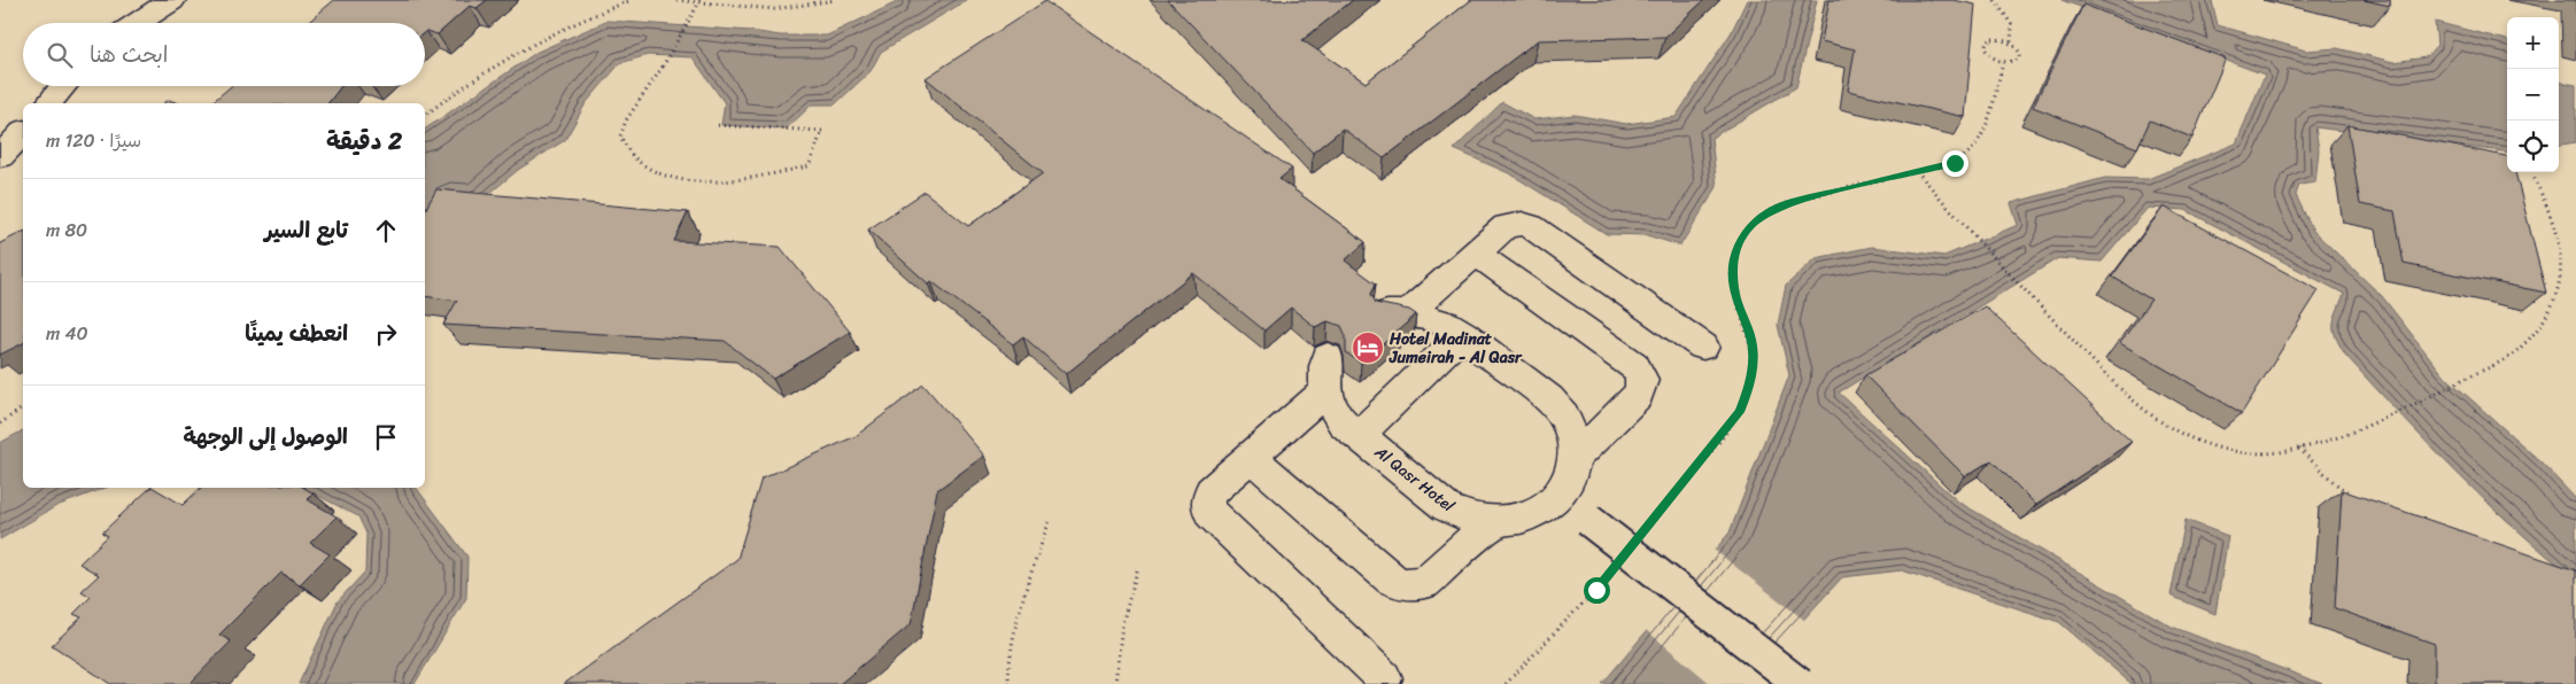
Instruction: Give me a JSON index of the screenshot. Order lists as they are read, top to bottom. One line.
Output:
{"streets":{"lane":["Al Qasr Hotel"]},"places":{"hotel":["Hotel Madinat Jumeirah - Al Qasr"]},"page":{"map_buttons":["+","−"],"search":"ابحث هنا","heading":["2 دقيقة","سيرًا · 120 m"],"list":[["تابع السير","80 m"],["انعطف يمينًا","40 m"],"الوصول إلى الوجهة"]}}
